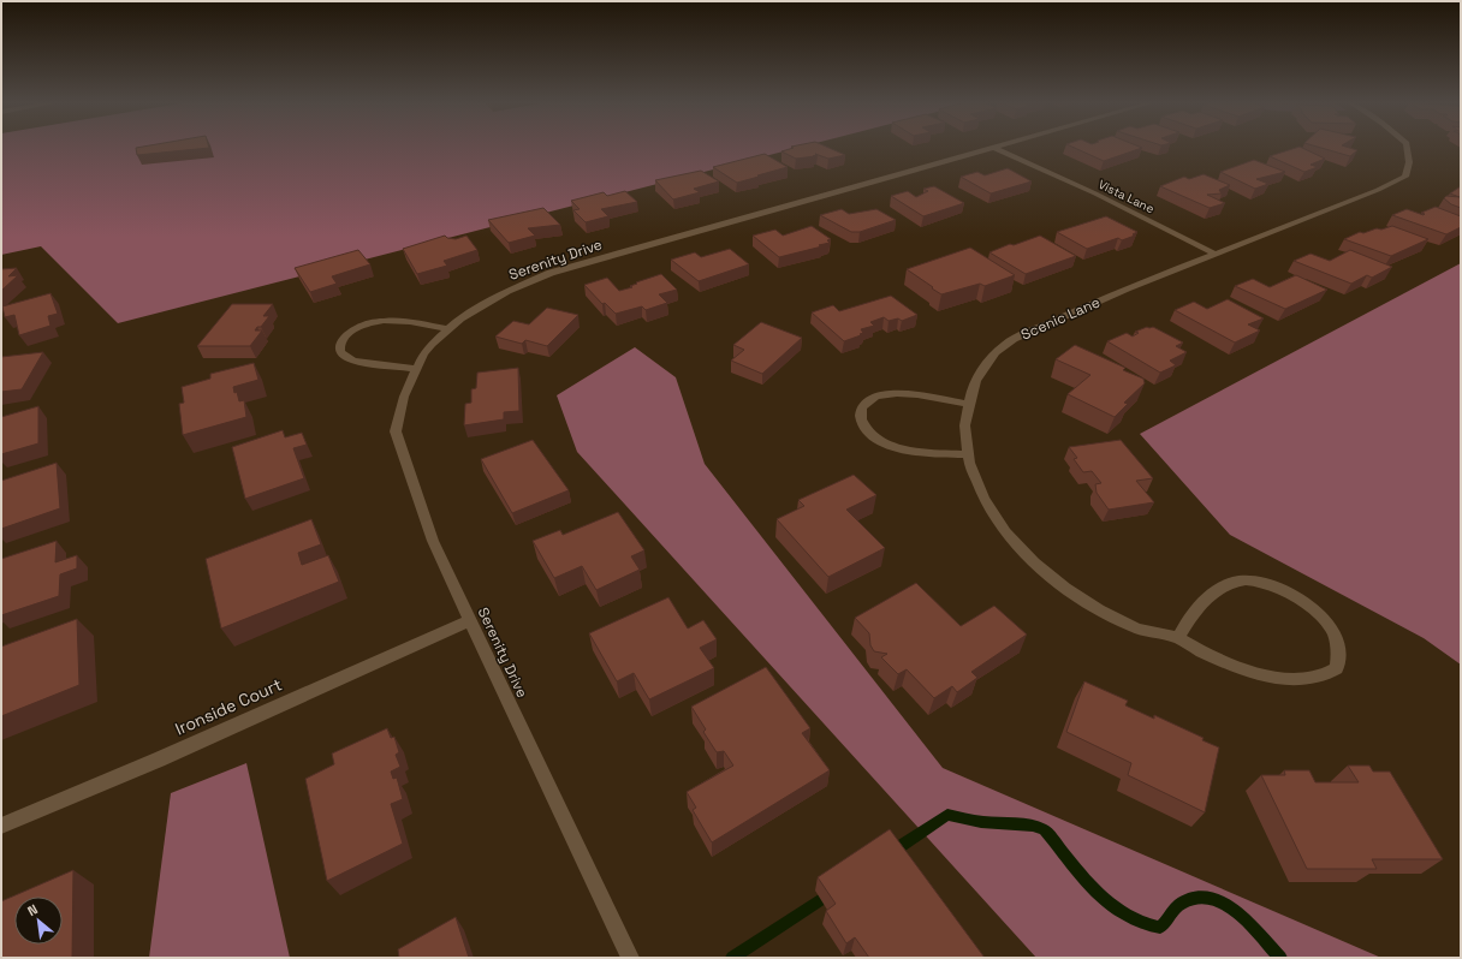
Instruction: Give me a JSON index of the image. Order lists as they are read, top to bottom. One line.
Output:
{"streets":{"street":["Vista Lane","Serenity Drive","Scenic Lane","Ironside Court"]},"crossings":[["Vista Lane","Serenity Drive"],["Vista Lane","Scenic Lane"],["Serenity Drive","Ironside Court"]],"north":"top left"}
